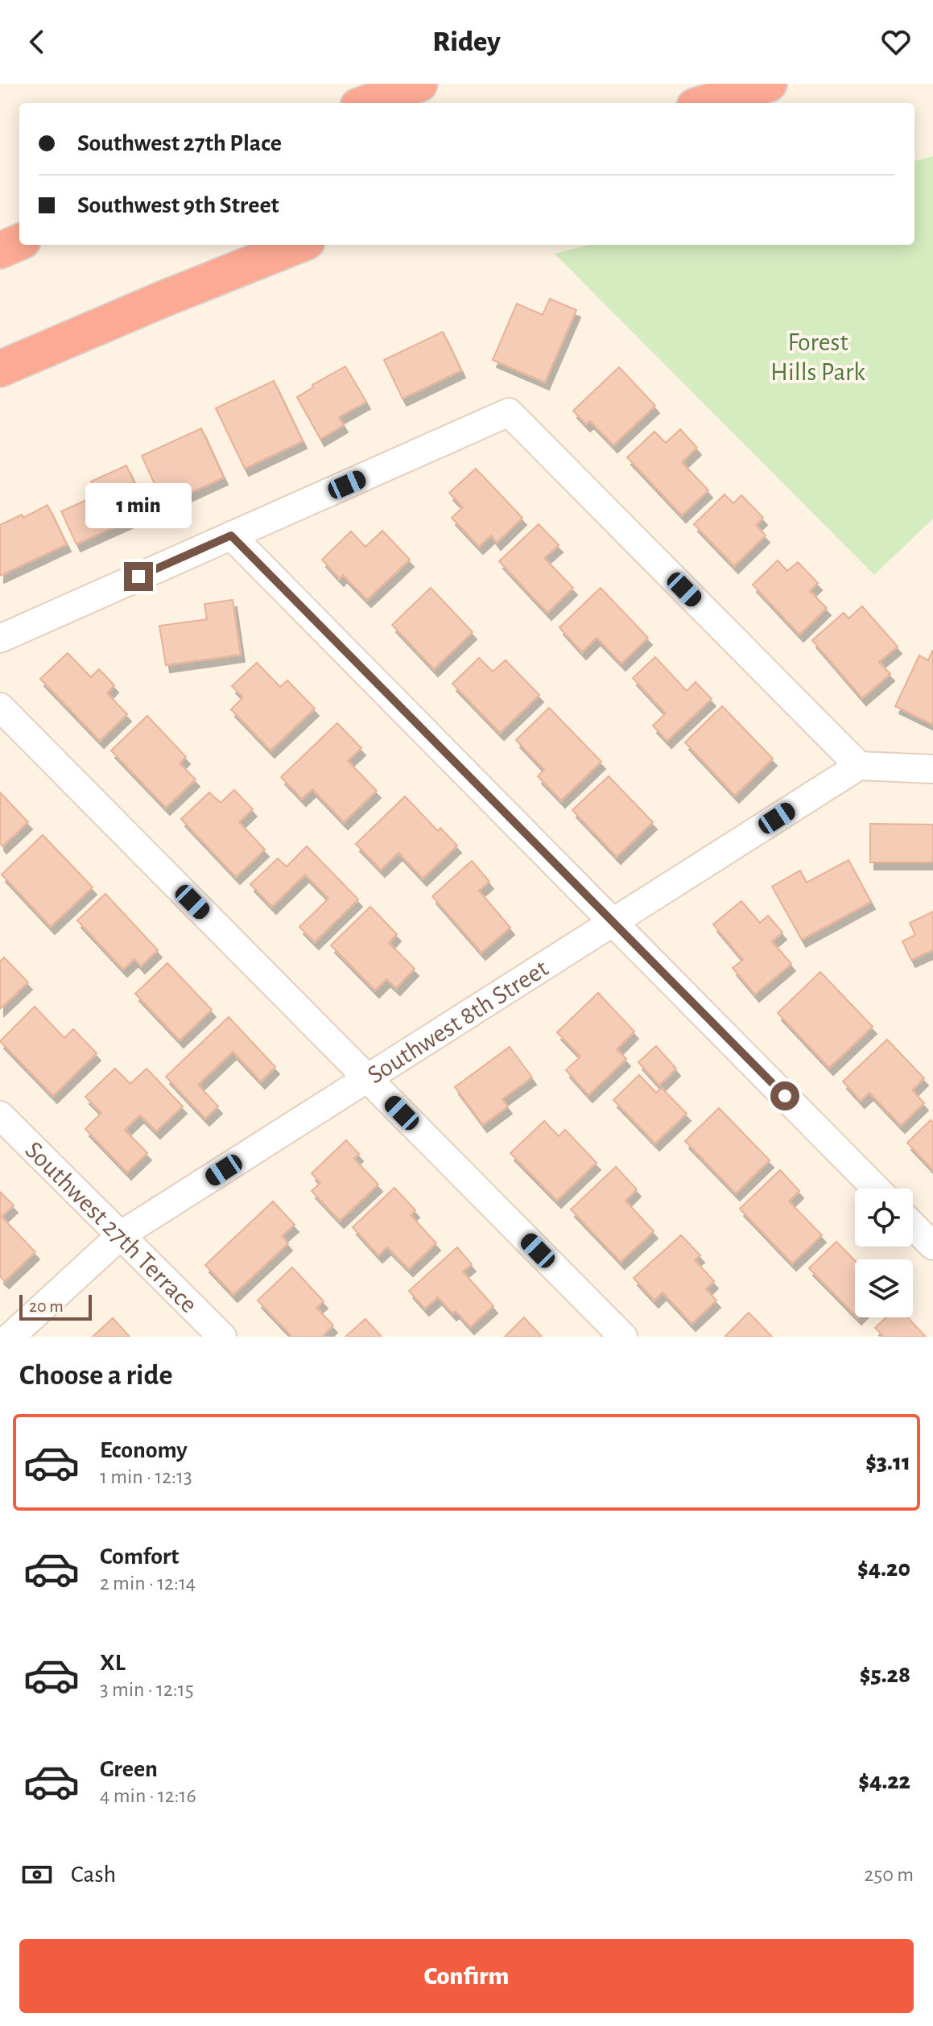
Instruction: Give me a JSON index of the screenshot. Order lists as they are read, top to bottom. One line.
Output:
{"streets":{"street":["Southwest 8th Street","Southwest 27th Terrace"]},"crossings":[["Southwest 8th Street","Southwest 27th Terrace"]],"parks":["Forest Hills Park"],"scale_bar":"20 m","page":{"header":"Ridey","banner":["Southwest 27th Place","Southwest 9th Street"],"bubble":"1 min","scale":"20 m","heading":"Choose a ride","list":[{"name":"Economy","note":"1 min · 12:13","value":"$3.11"},{"name":"Comfort","note":"2 min · 12:14","value":"$4.20"},{"name":"XL","note":"3 min · 12:15","value":"$5.28"},{"name":"Green","note":"4 min · 12:16","value":"$4.22"}],"pay":["Cash","250 m"],"buttons":"Confirm"}}
